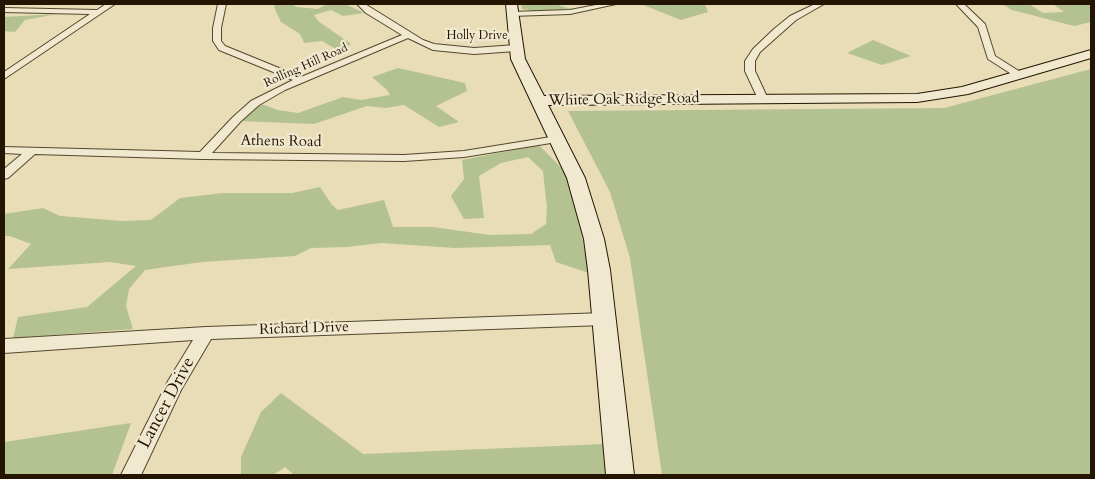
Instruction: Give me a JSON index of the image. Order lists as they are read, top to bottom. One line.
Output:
{"streets":{"street":["Holly Drive","Rolling Hill Road","White Oak Ridge Road","Athens Road","Richard Drive","Lancer Drive"]},"crossings":[["Holly Drive","Rolling Hill Road"],["Rolling Hill Road","Athens Road"],["White Oak Ridge Road","Athens Road"],["White Oak Ridge Road","Richard Drive"],["Richard Drive","Lancer Drive"]]}
